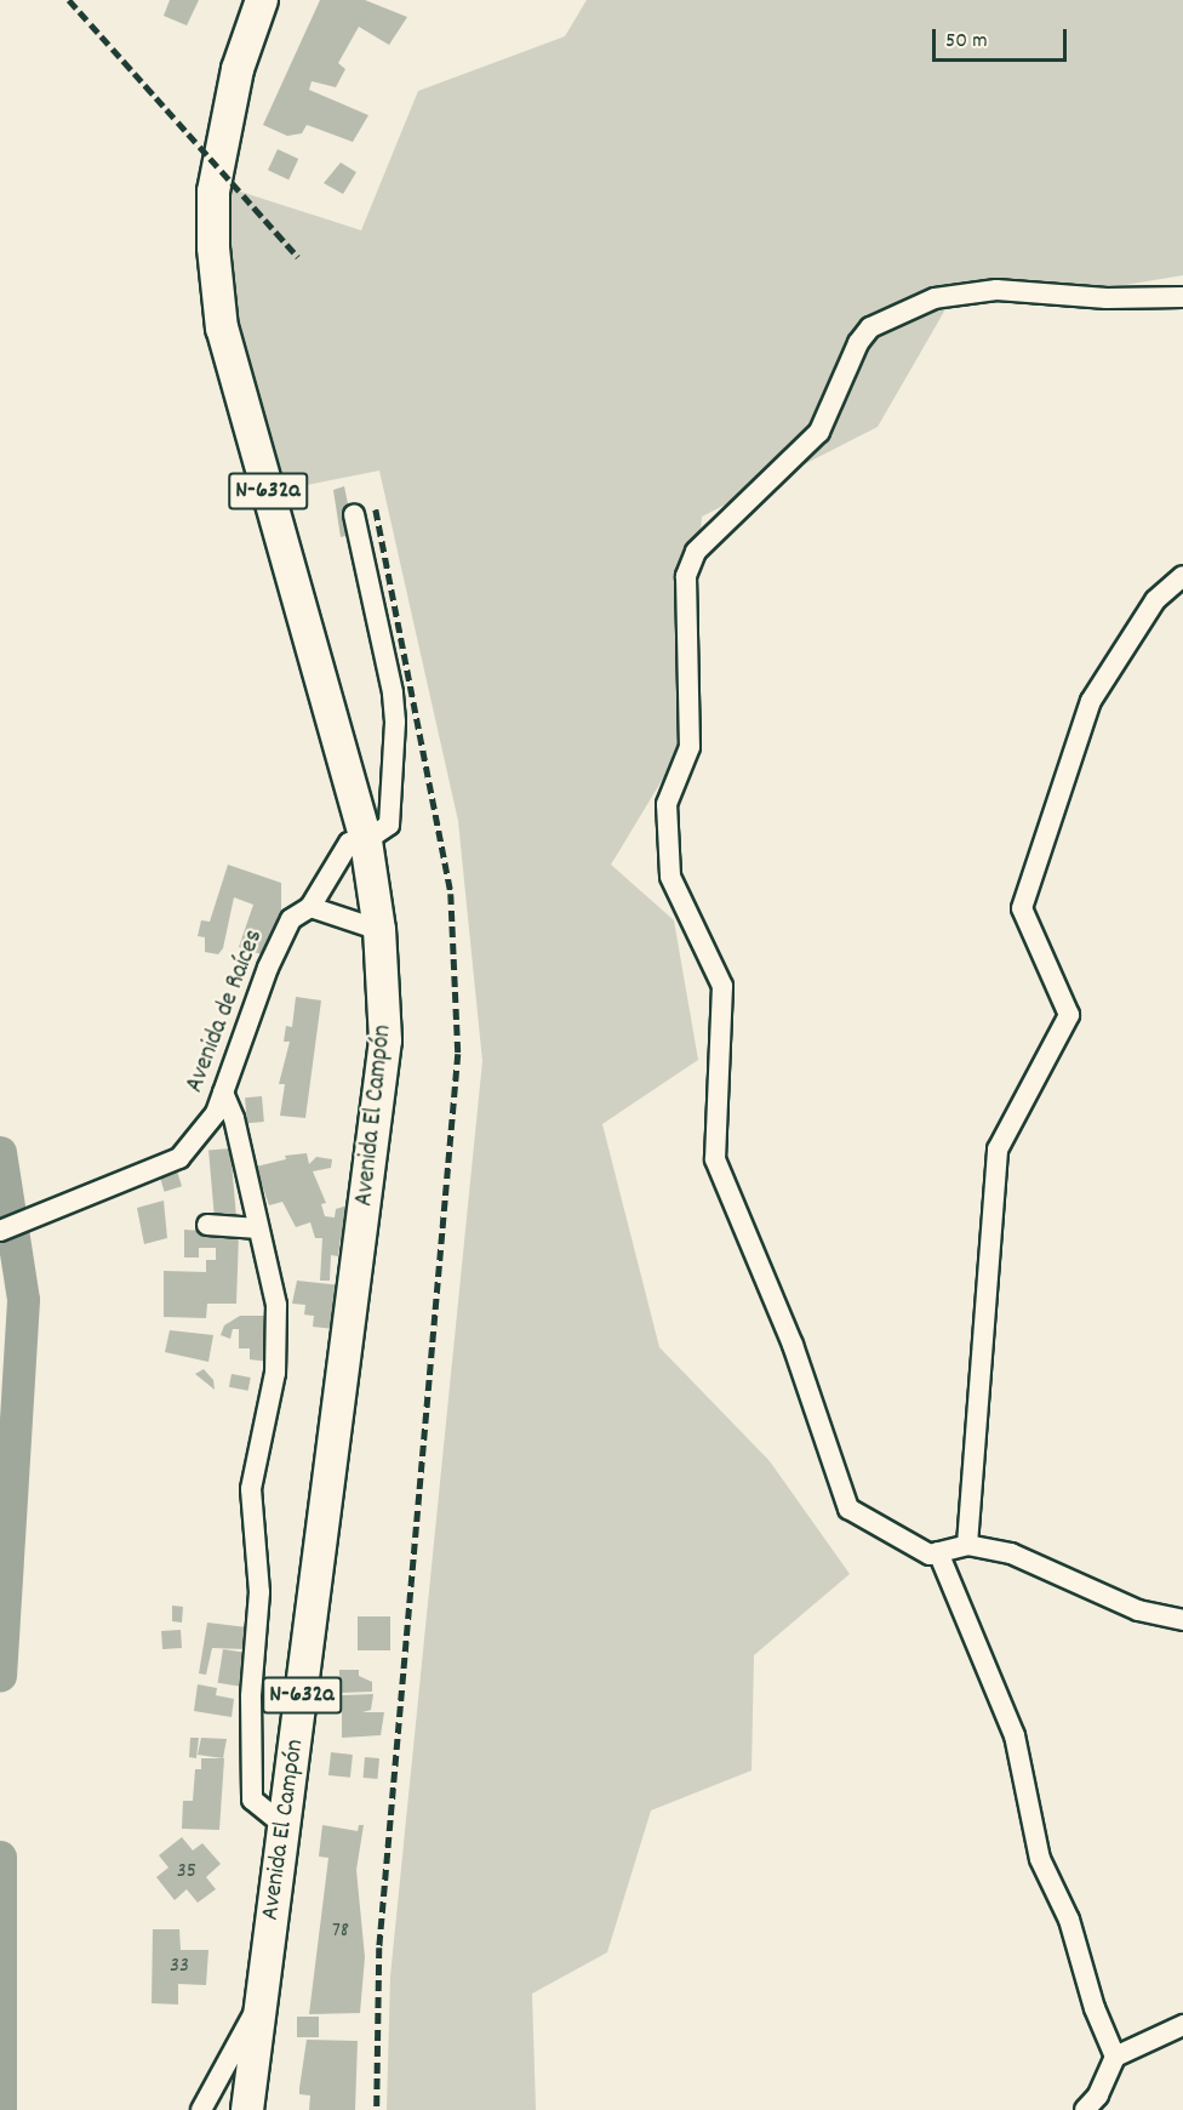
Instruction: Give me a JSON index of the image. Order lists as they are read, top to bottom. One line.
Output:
{"streets":{"main road":["N-632a","Avenida El Campón"],"street":["Avenida de Raíces"]},"crossings":[["Avenida de Raíces","Avenida El Campón"]],"house_numbers":["35","78","33"],"scale_bar":"50 m"}
